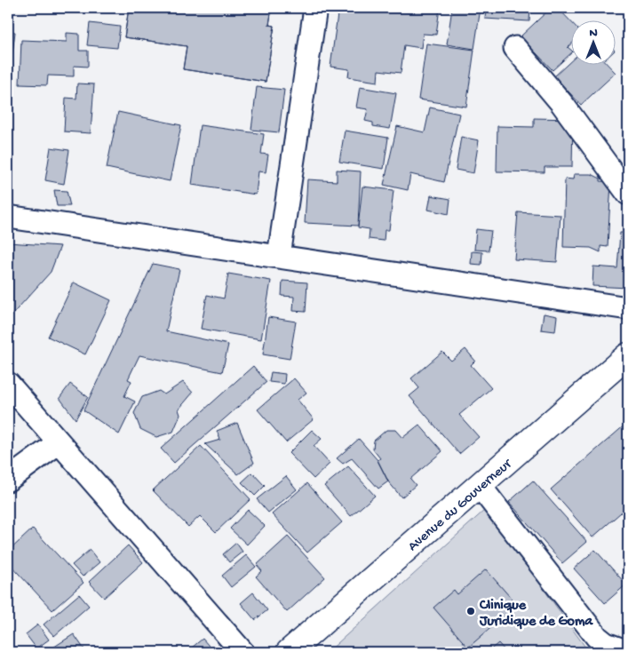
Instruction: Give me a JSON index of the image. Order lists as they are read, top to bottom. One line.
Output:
{"streets":{"street":["Avenue du Gouverneur"]},"places":["Clinique Juridique de Goma"],"north":"top"}
